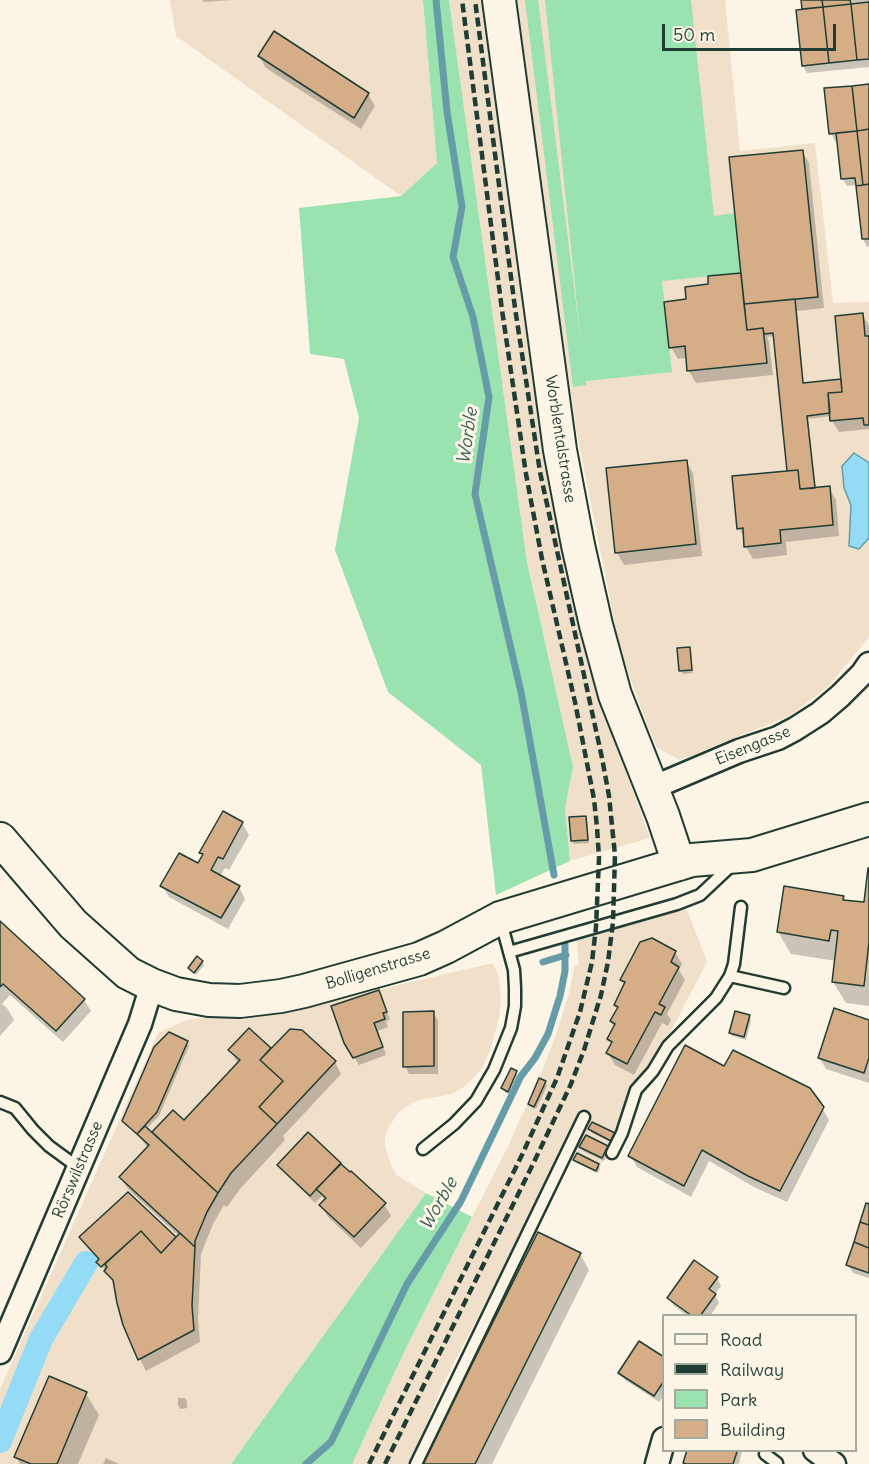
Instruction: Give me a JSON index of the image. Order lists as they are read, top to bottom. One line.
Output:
{"streets":{"main road":["Worblentalstrasse","Bolligenstrasse"],"street":["Eisengasse","Rörswilstrasse"]},"crossings":[["Worblentalstrasse","Eisengasse"],["Worblentalstrasse","Bolligenstrasse"],["Bolligenstrasse","Rörswilstrasse"]],"water":["Worble"],"legend":["Road","Railway","Park","Building"],"scale_bar":"50 m"}
